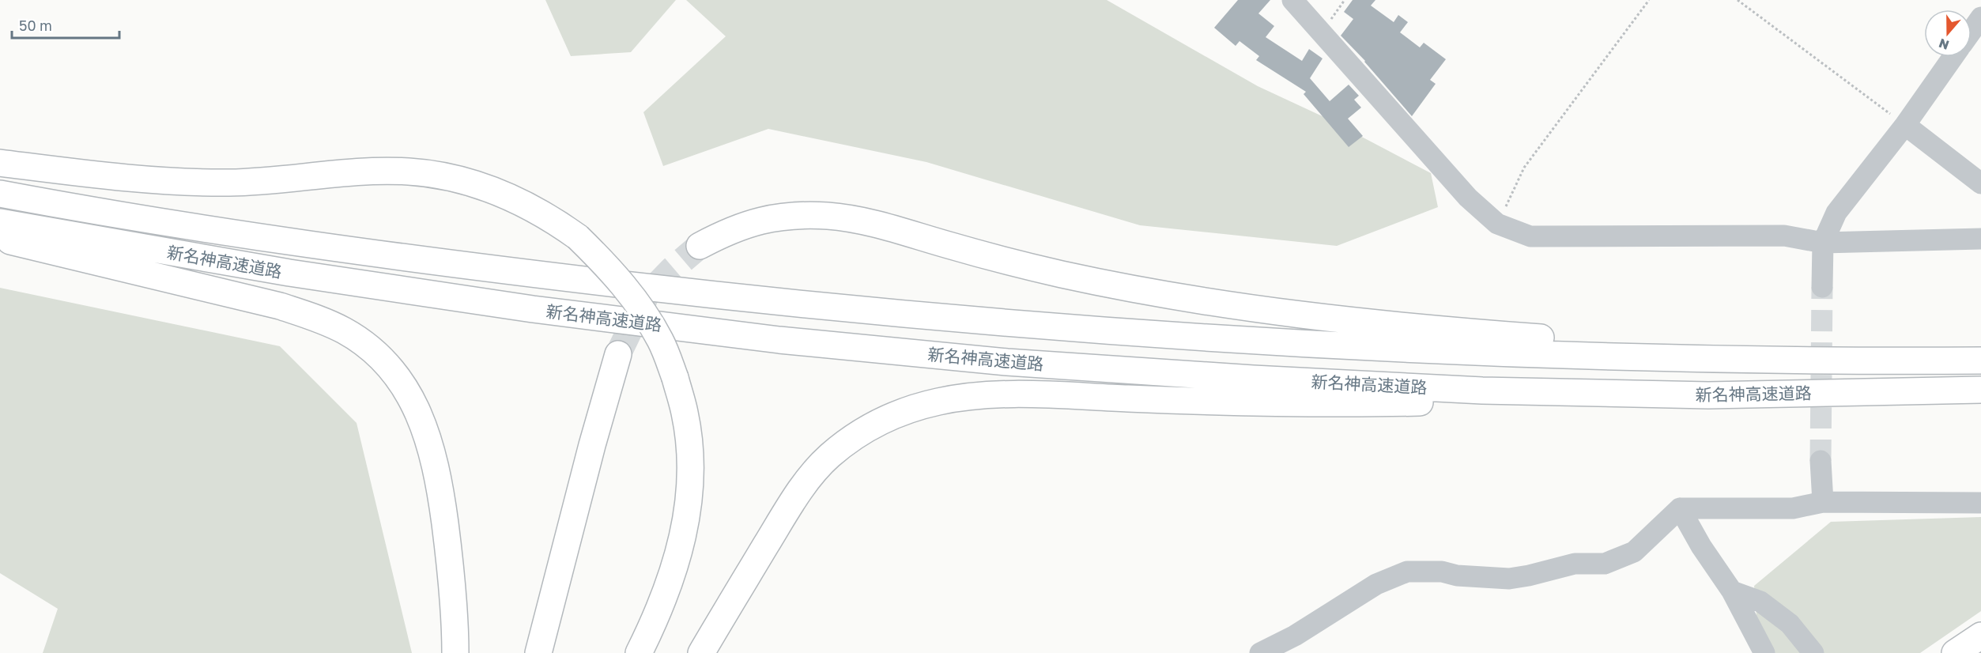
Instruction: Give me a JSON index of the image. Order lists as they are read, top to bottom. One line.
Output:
{"streets":{"highway":["新名神高速道路"]},"scale_bar":"50 m","north":"bottom"}
